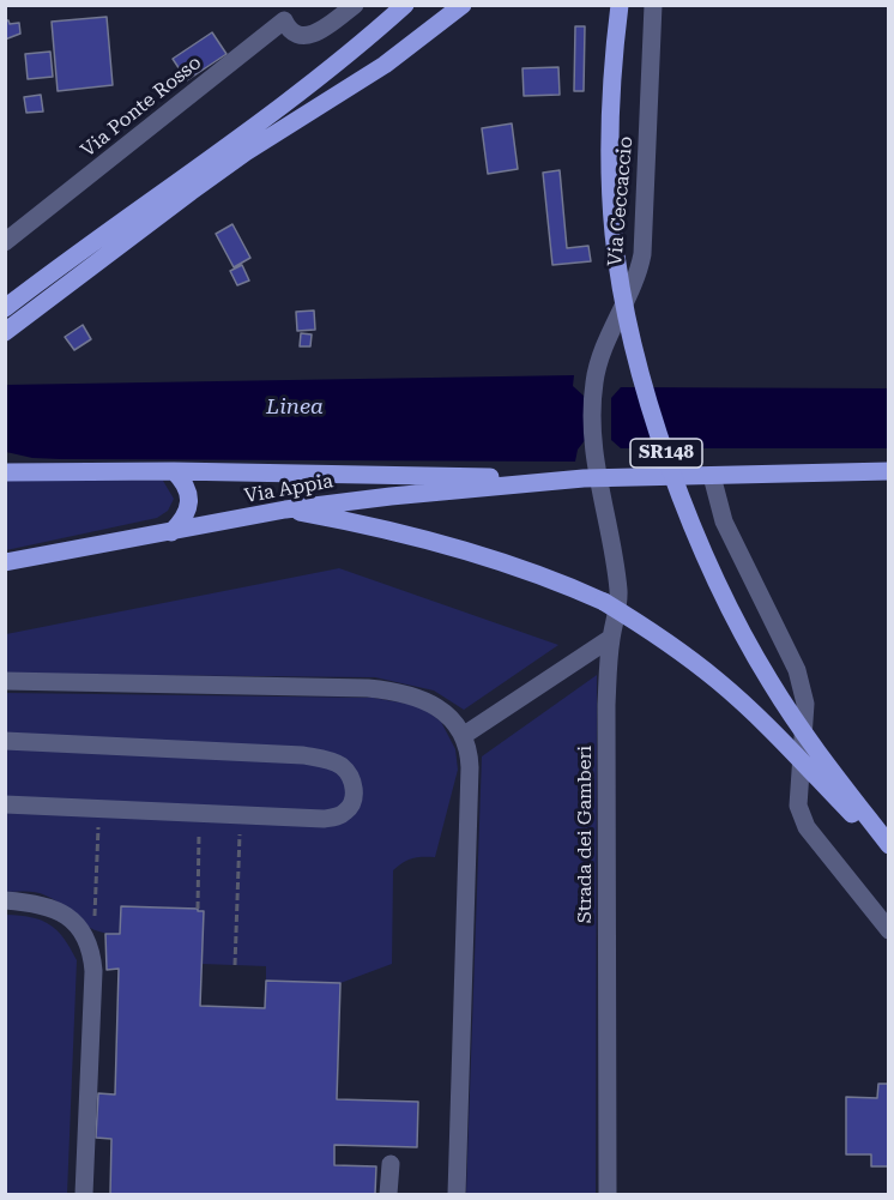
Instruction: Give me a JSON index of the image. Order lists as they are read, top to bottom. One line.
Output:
{"streets":{"main road":["SR148","Via Appia"],"street":["Via Ponte Rosso","Via Ceccaccio","Strada dei Gamberi"]},"crossings":[["Via Ceccaccio","Via Appia"],["Via Ceccaccio","Strada dei Gamberi"],["Via Appia","Strada dei Gamberi"]],"water":["Linea"]}
